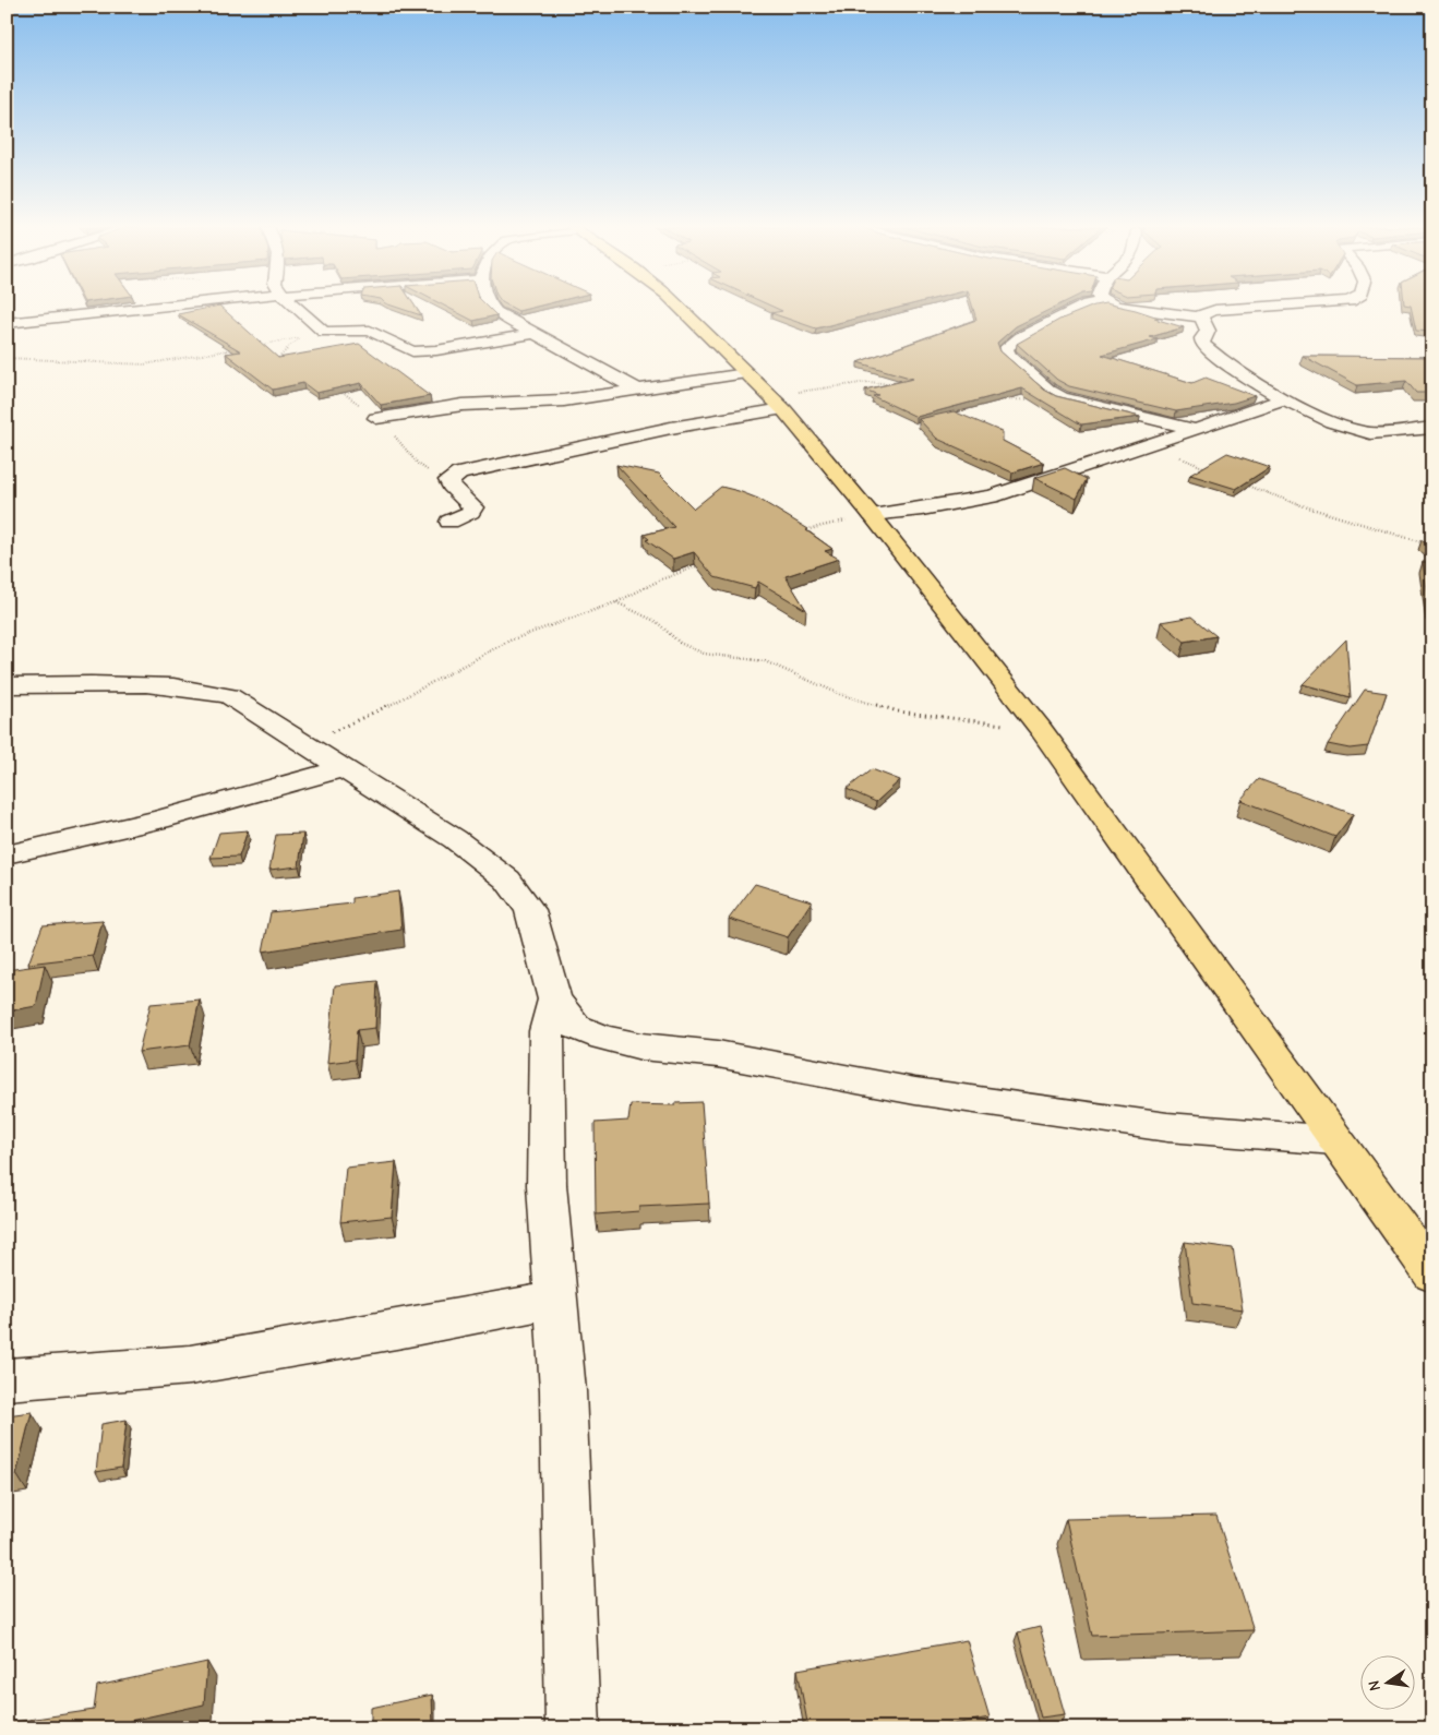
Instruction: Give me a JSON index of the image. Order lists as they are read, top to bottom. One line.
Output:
{"north":"left"}
